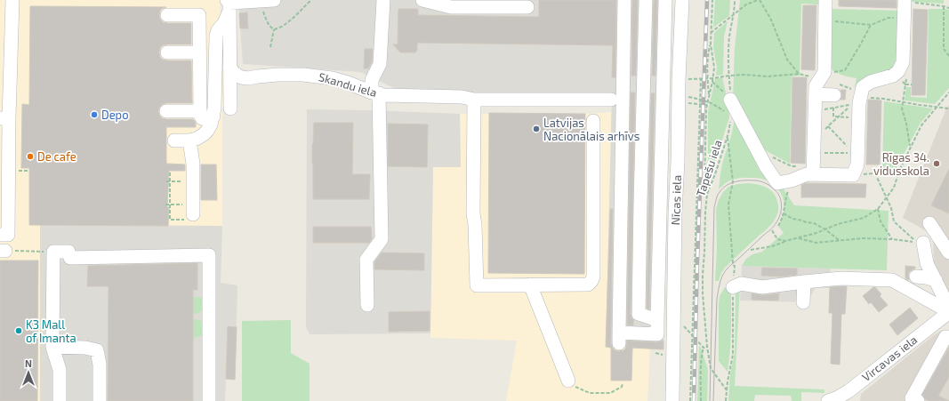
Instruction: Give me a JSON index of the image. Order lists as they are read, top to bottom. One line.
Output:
{"streets":{"street":["Skandu iela","Nīcas iela","Vircavas iela"],"path":["Tapešu iela"]},"places":["Depo","Latvijas Nacionālais arhīvs","De cafe","Rīgas 34. vidusskola","K3 Mall of Imanta"],"north":"top"}
